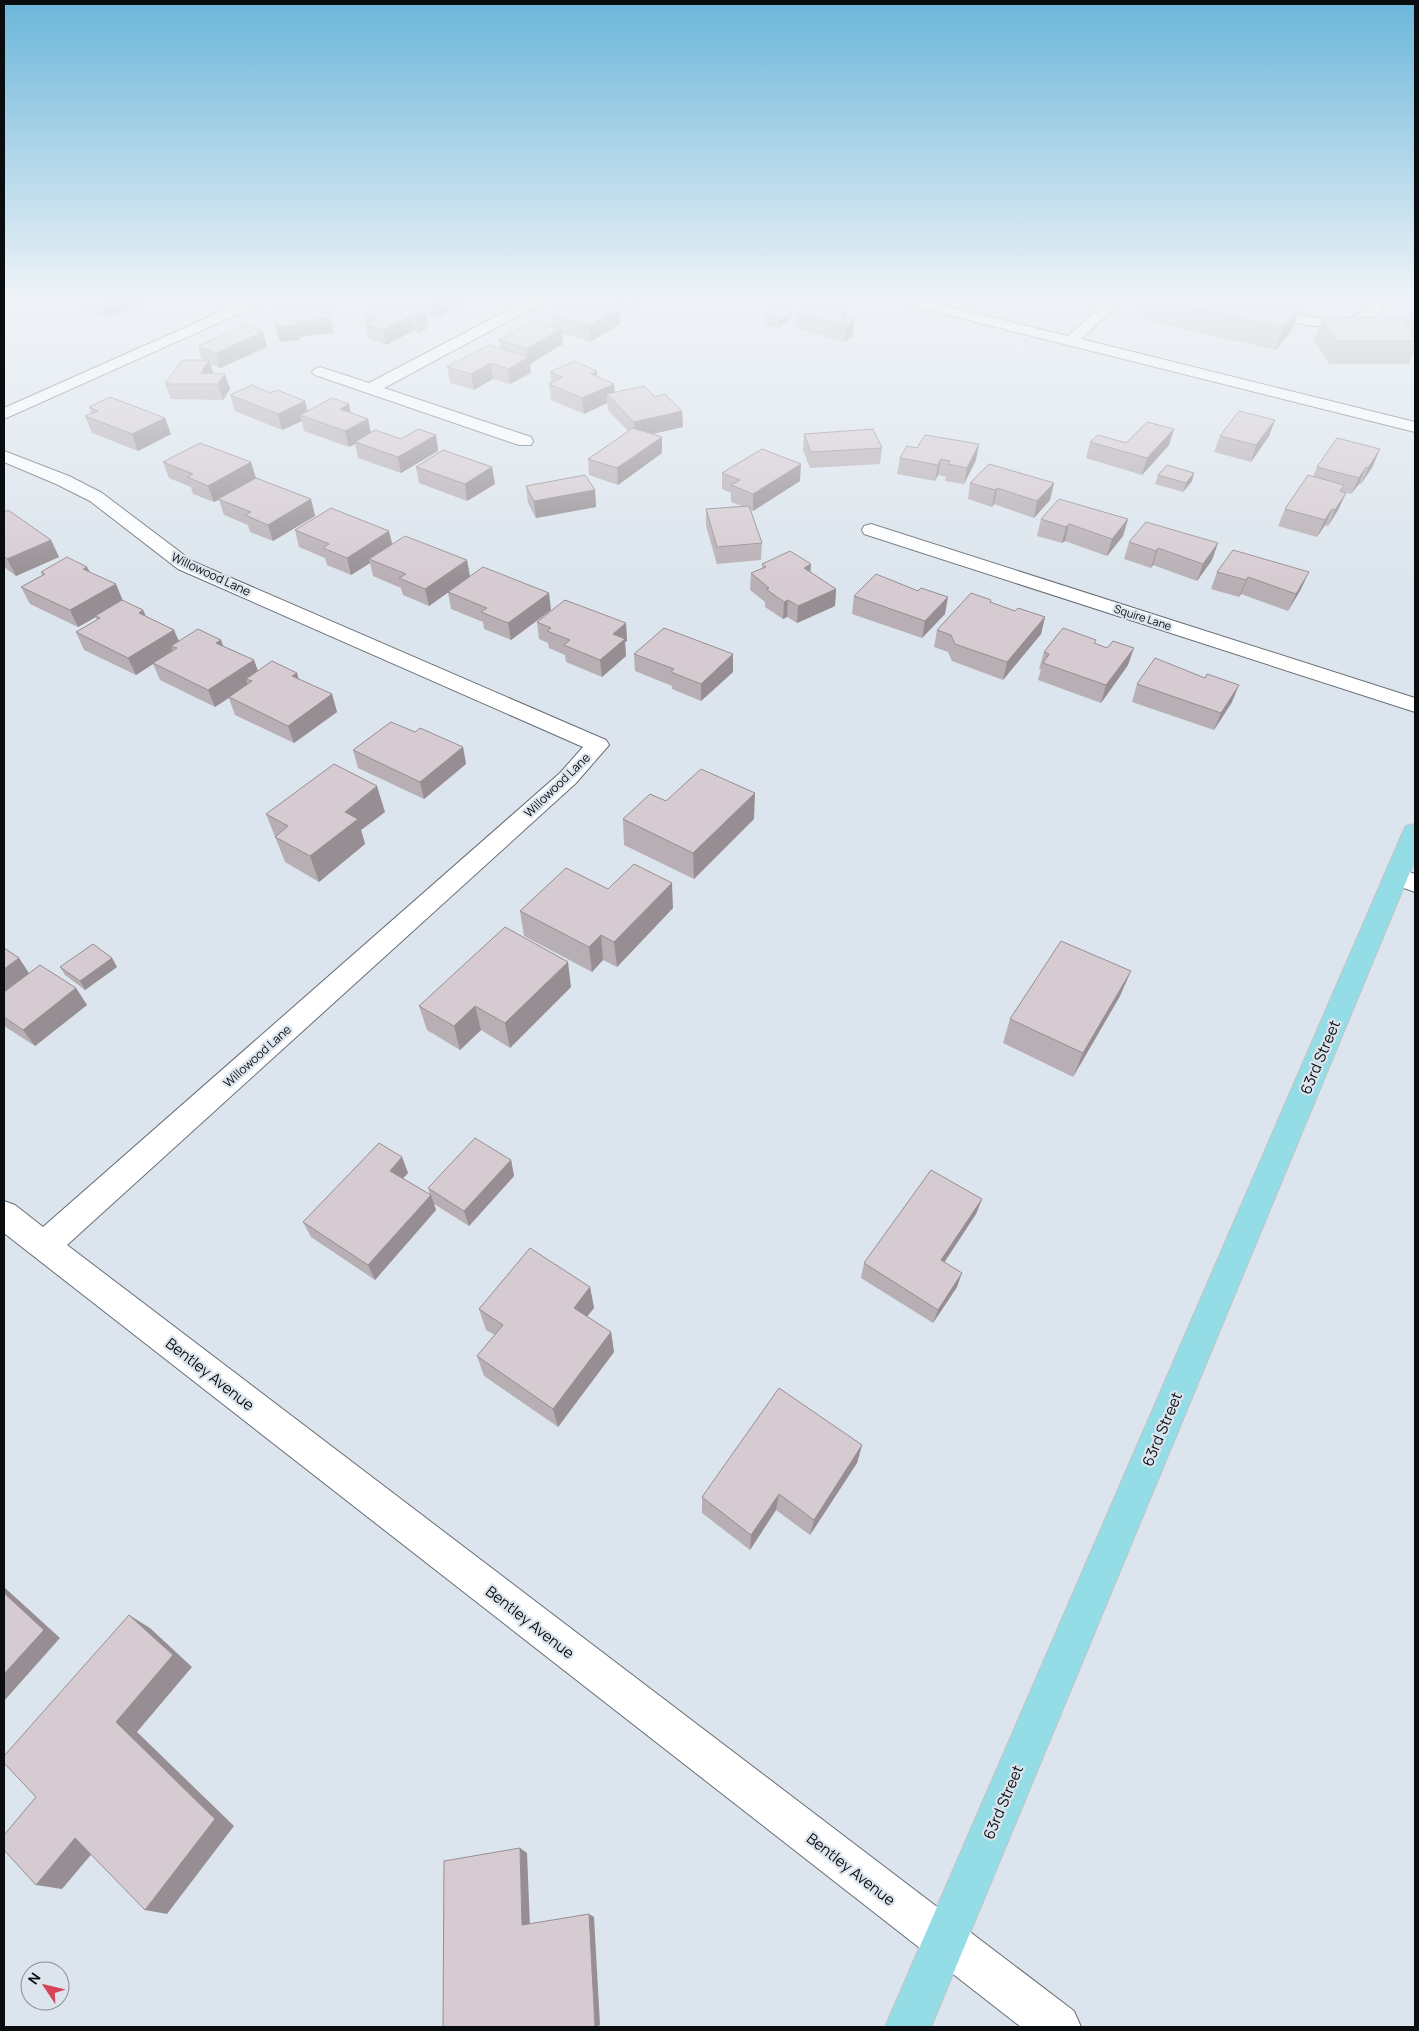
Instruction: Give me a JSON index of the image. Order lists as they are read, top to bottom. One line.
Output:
{"streets":{"main road":["63rd Street"],"street":["Willowood Lane","Squire Lane","Bentley Avenue"]},"crossings":[["Willowood Lane","Bentley Avenue"],["63rd Street","Bentley Avenue"]],"north":"top left"}
